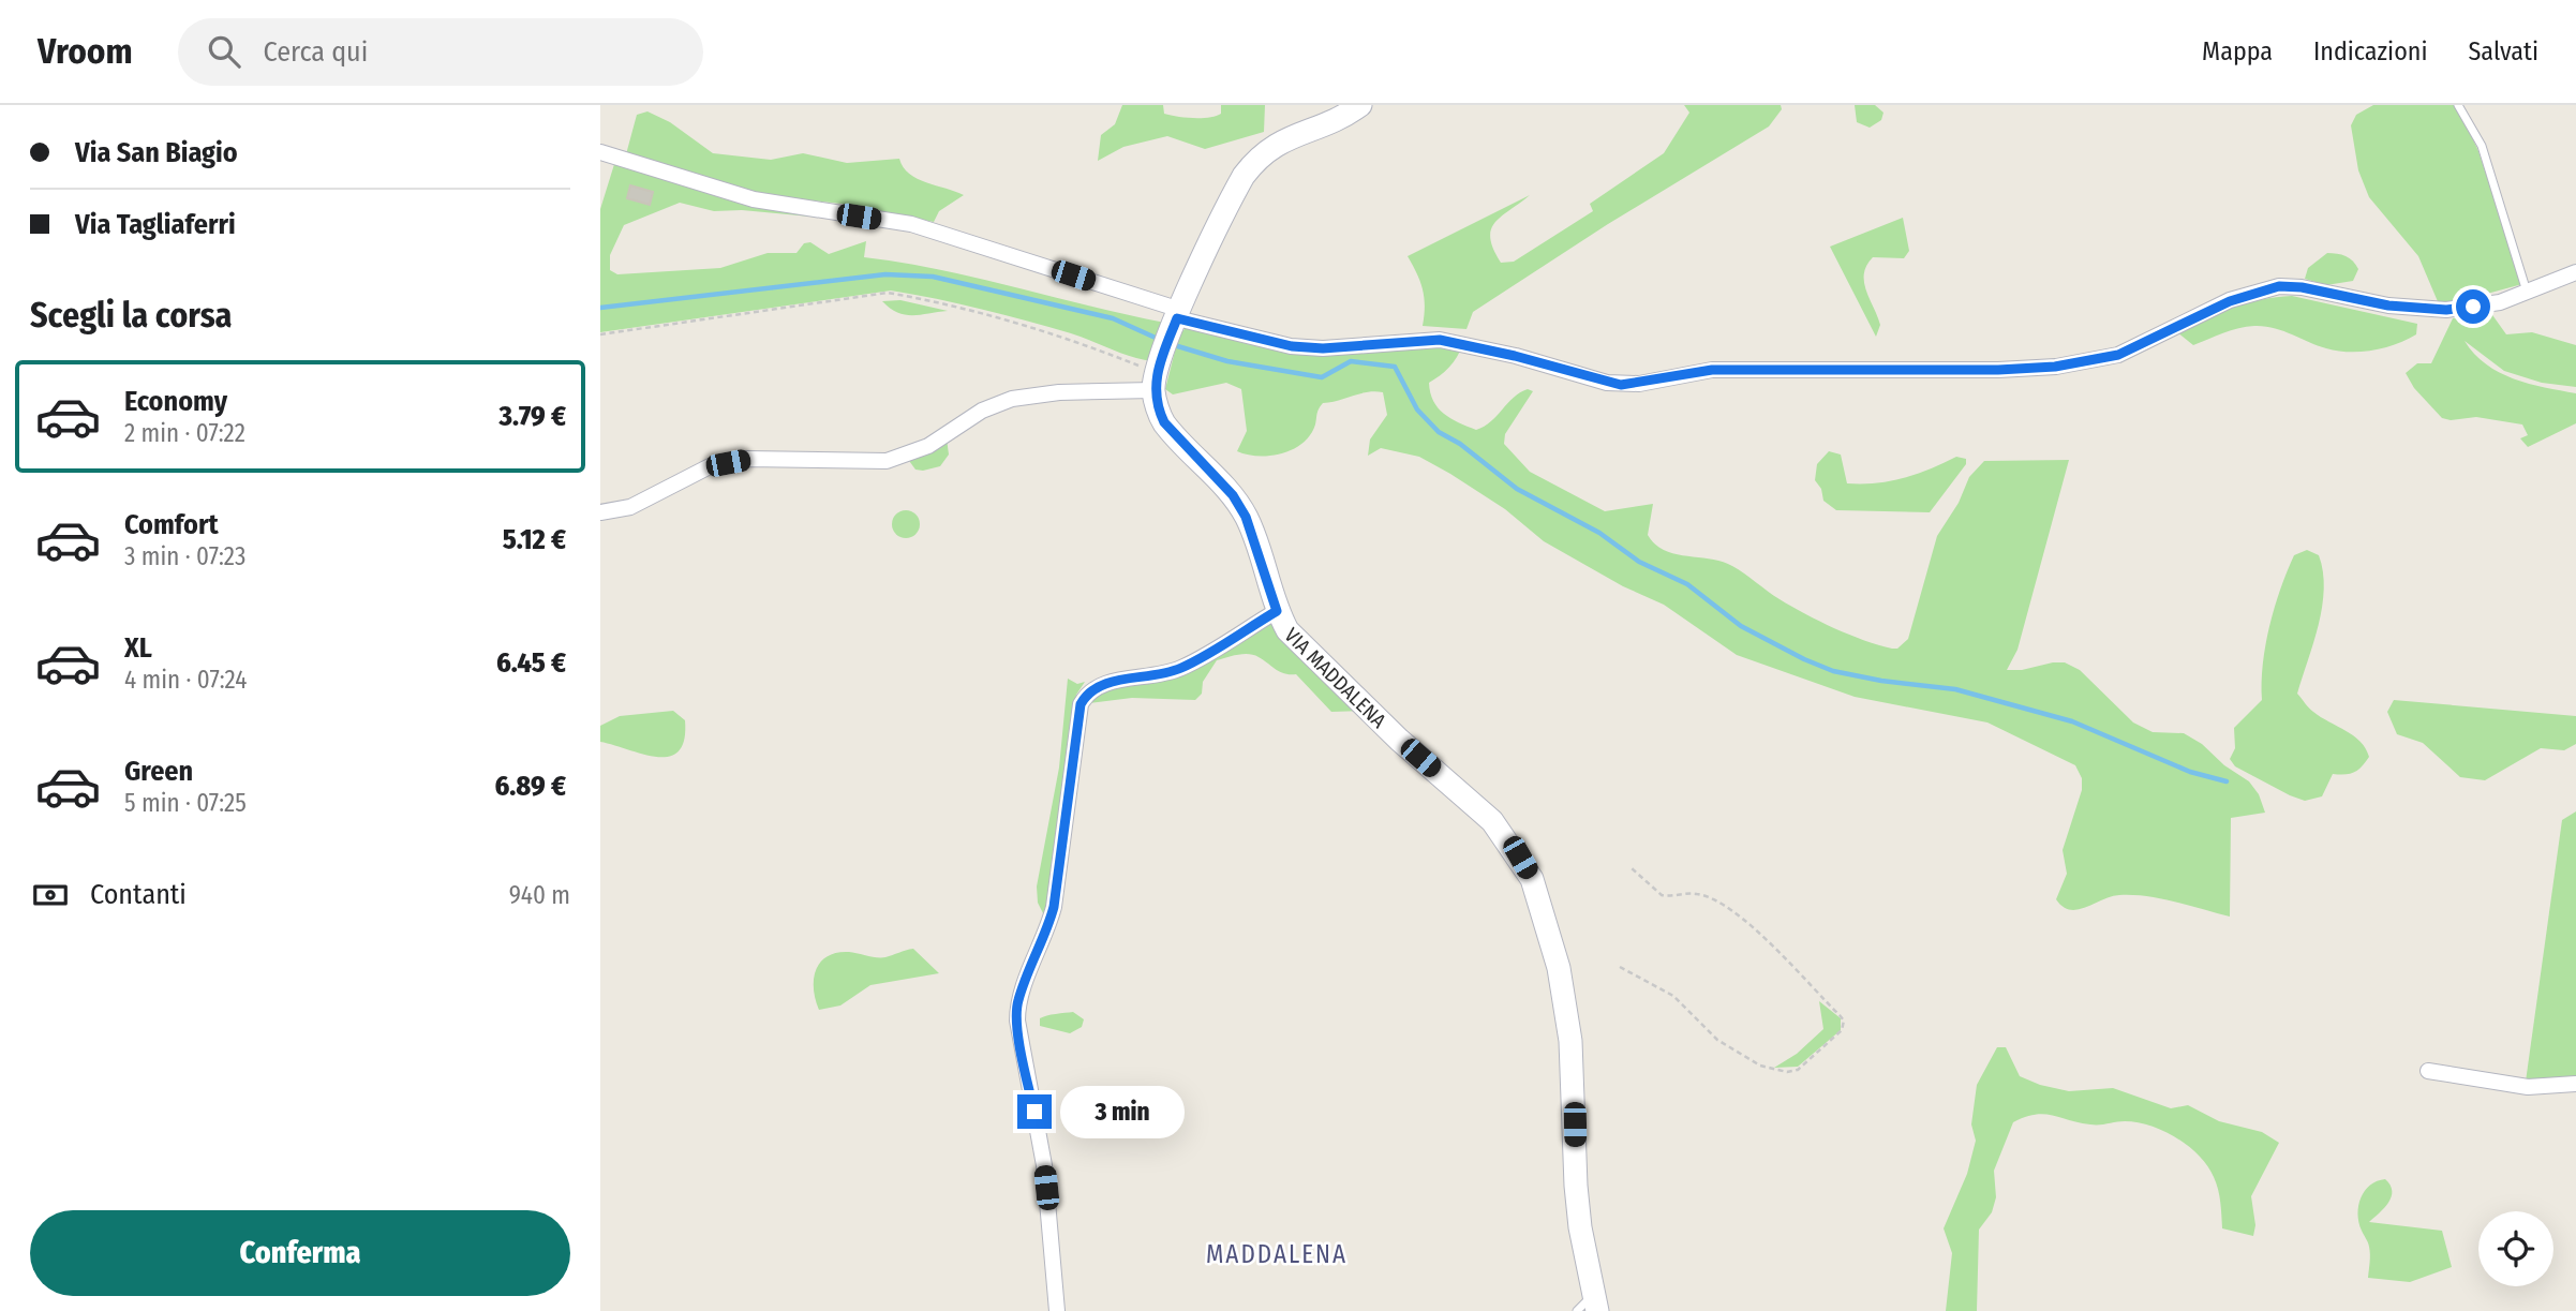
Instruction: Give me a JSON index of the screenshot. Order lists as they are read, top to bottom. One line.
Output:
{"streets":{"street":["VIA MADDALENA"]},"districts":["MADDALENA"],"page":{"header":"Vroom","search":"Cerca qui","nav":["Mappa","Indicazioni","Salvati"],"banner":["Via San Biagio","Via Tagliaferri"],"heading":"Scegli la corsa","list":[{"name":"Economy","note":"2 min · 07:22","value":"3.79 €"},{"name":"Comfort","note":"3 min · 07:23","value":"5.12 €"},{"name":"XL","note":"4 min · 07:24","value":"6.45 €"},{"name":"Green","note":"5 min · 07:25","value":"6.89 €"}],"pay":["Contanti","940 m"],"bubble":"3 min","buttons":"Conferma"}}
